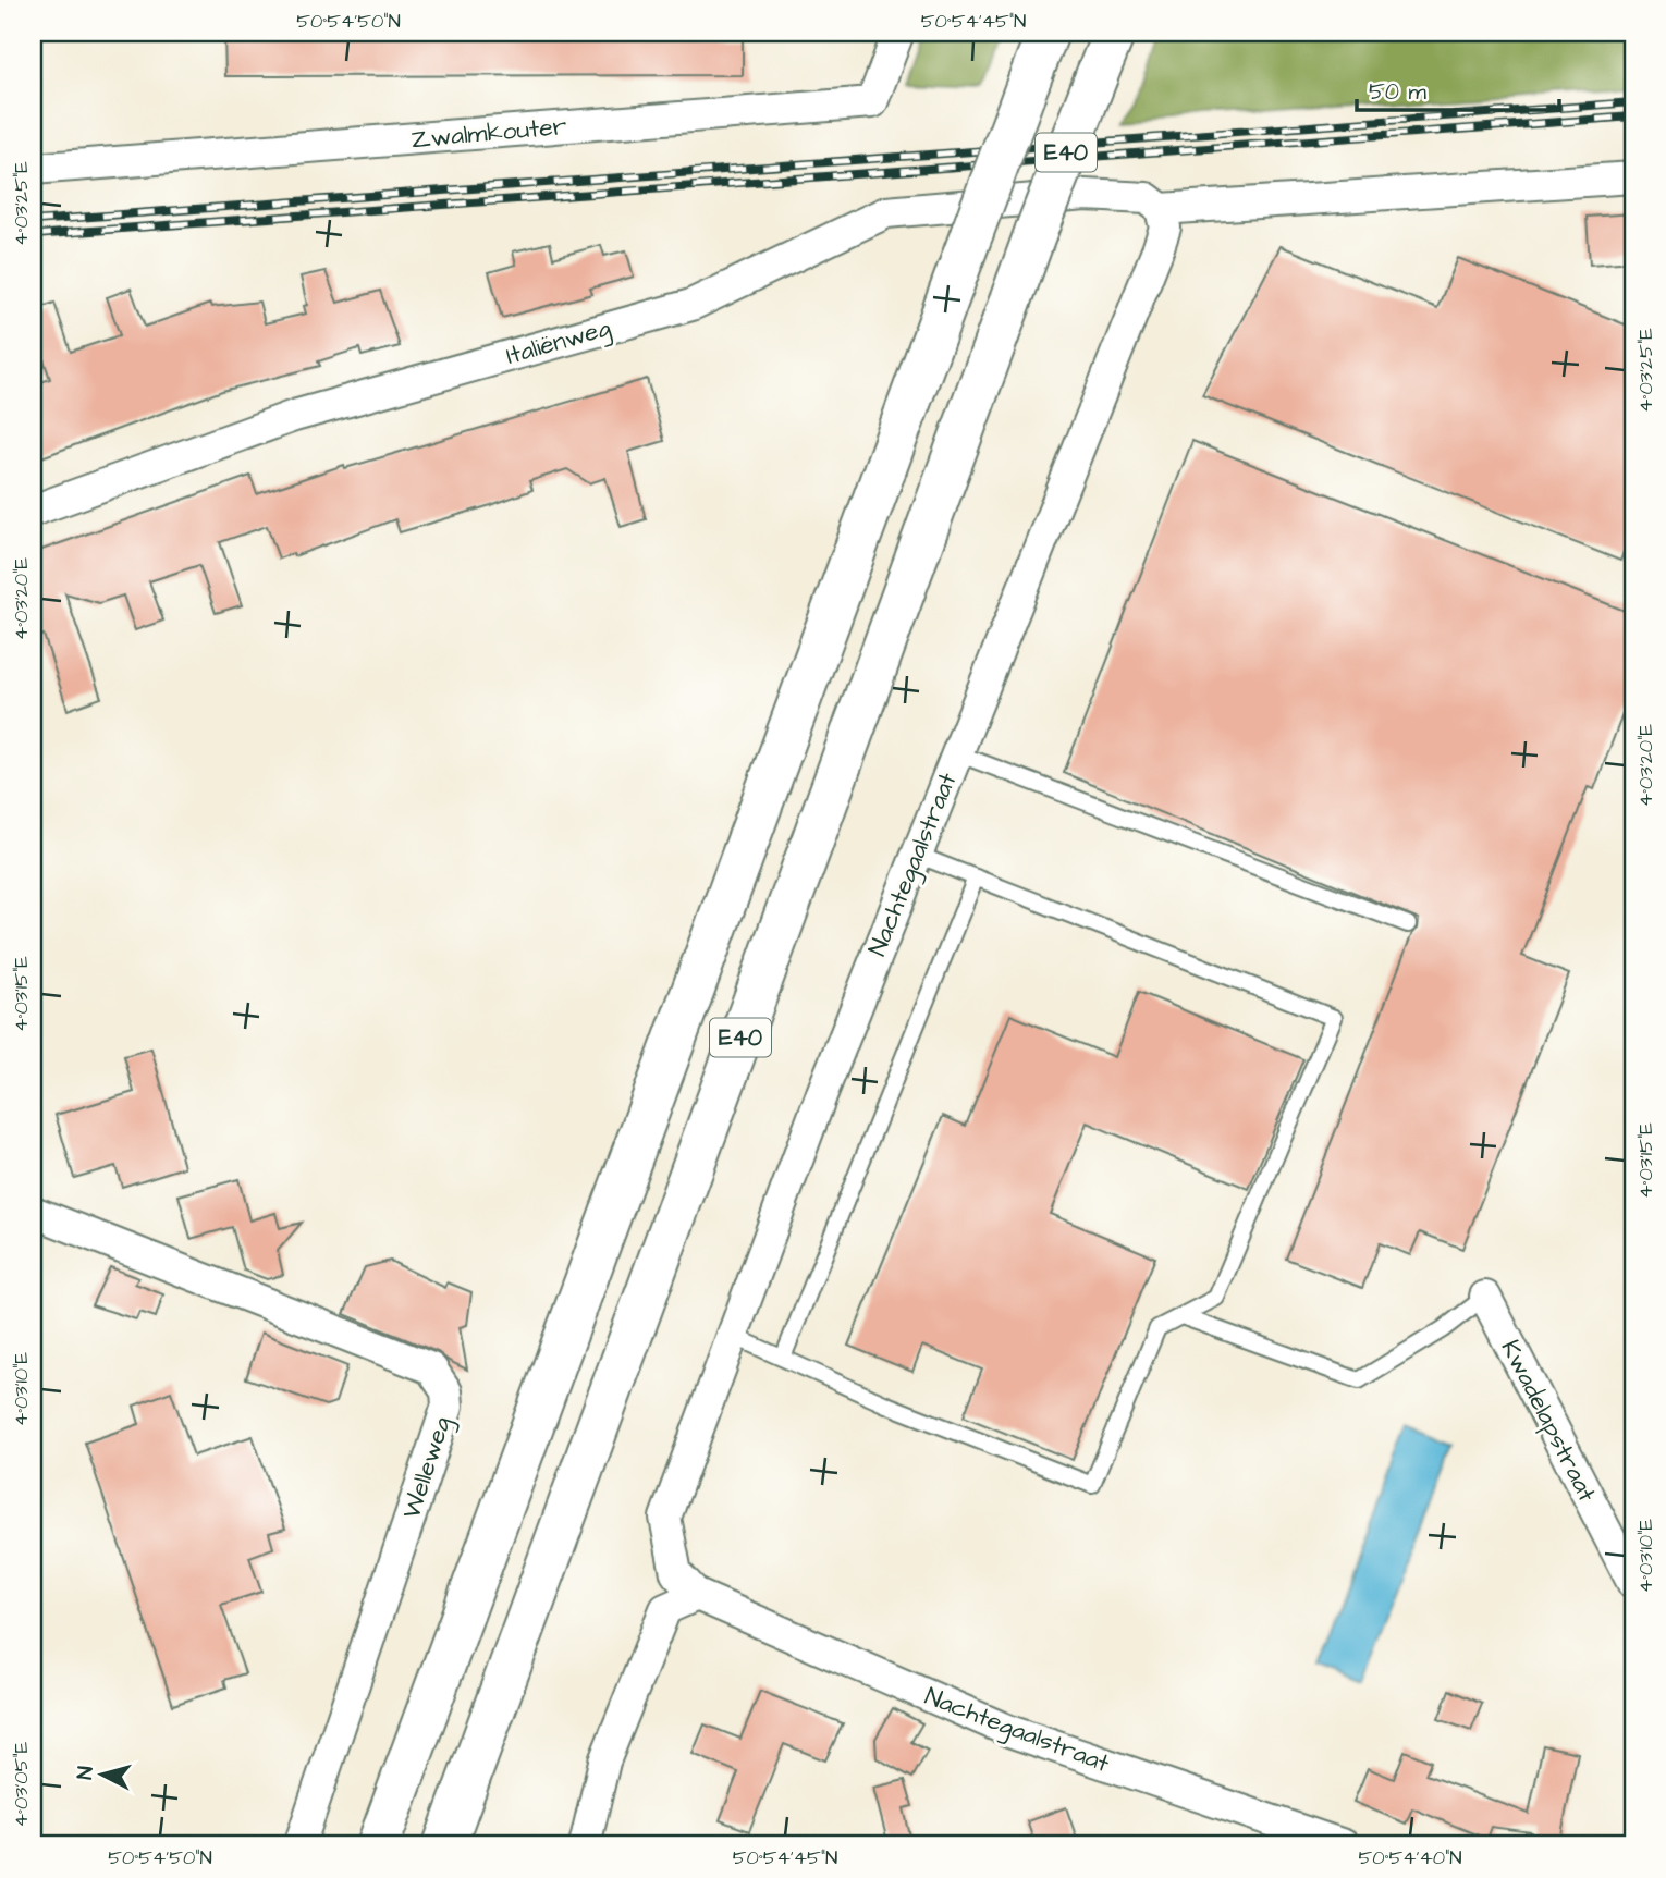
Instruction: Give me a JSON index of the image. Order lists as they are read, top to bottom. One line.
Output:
{"streets":{"highway":["E40"],"street":["Zwalmkouter","Italiënweg","Nachtegaalstraat","Kwadelapstraat","Welleweg"]},"crossings":[["Italiënweg","Nachtegaalstraat"]],"scale_bar":"50 m","north":"left","coordinates":["50°54'50\"N","50°54'45\"N","4°03'25\"E","4°03'20\"E","4°03'15\"E","4°03'10\"E","4°03'05\"E","50°54'40\"N"]}
